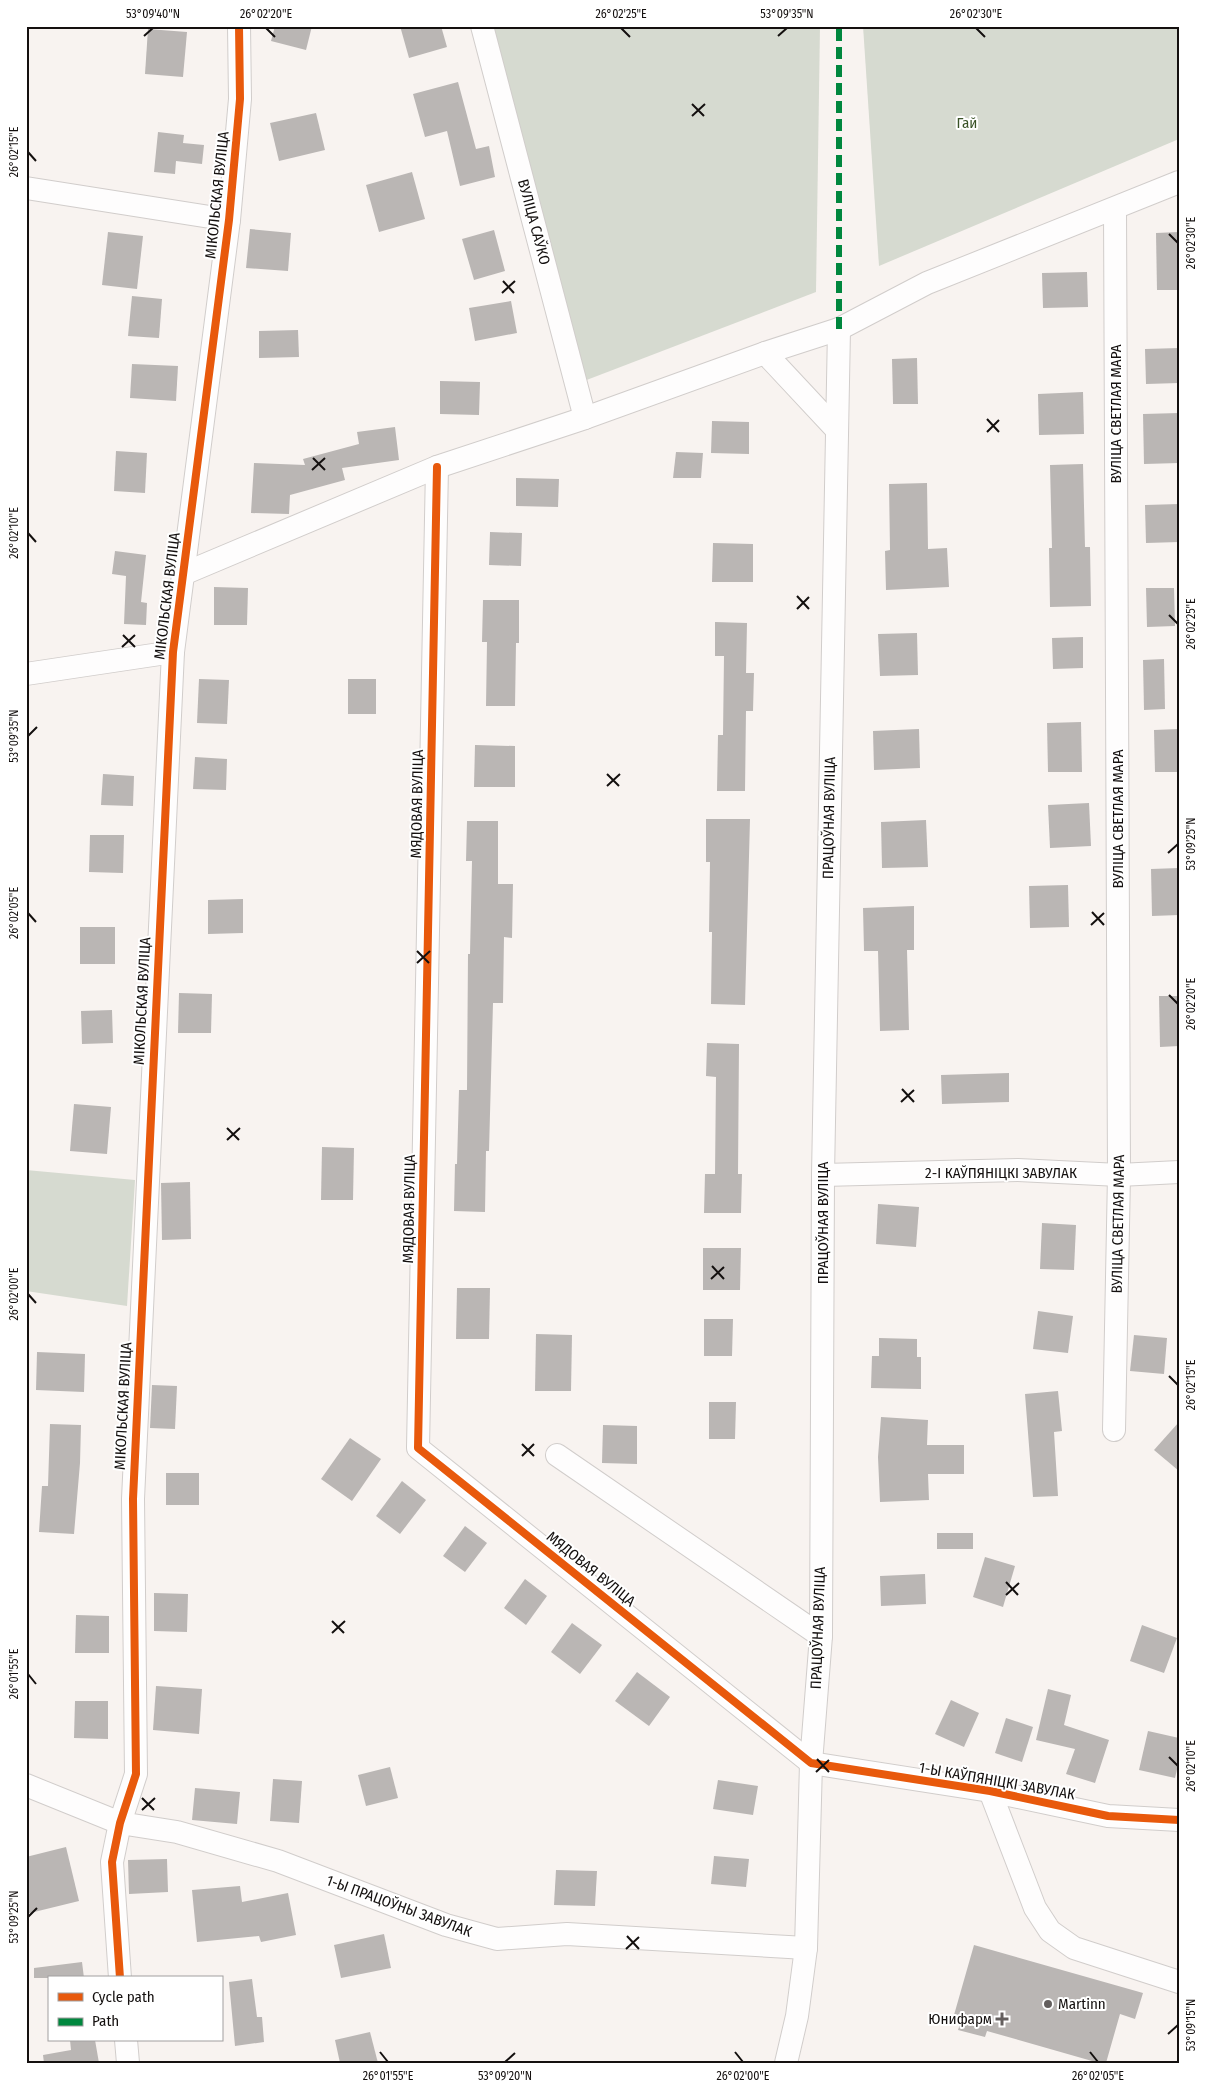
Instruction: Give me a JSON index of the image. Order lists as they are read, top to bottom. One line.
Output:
{"streets":{"street":["МІКОЛЬСКАЯ ВУЛІЦА","ВУЛІЦА САЎКО","ВУЛІЦА СВЕТЛАЯ МАРА","МЯДОВАЯ ВУЛІЦА","ПРАЦОЎНАЯ ВУЛІЦА","2-І КАЎПЯНІЦКІ ЗАВУЛАК","1-Ы КАЎПЯНІЦКІ ЗАВУЛАК","1-Ы ПРАЦОЎНЫ ЗАВУЛАК"]},"crossings":[["МІКОЛЬСКАЯ ВУЛІЦА","1-Ы ПРАЦОЎНЫ ЗАВУЛАК"],["ВУЛІЦА СВЕТЛАЯ МАРА","2-І КАЎПЯНІЦКІ ЗАВУЛАК"],["МЯДОВАЯ ВУЛІЦА","ПРАЦОЎНАЯ ВУЛІЦА"],["МЯДОВАЯ ВУЛІЦА","1-Ы КАЎПЯНІЦКІ ЗАВУЛАК"],["ПРАЦОЎНАЯ ВУЛІЦА","2-І КАЎПЯНІЦКІ ЗАВУЛАК"],["ПРАЦОЎНАЯ ВУЛІЦА","1-Ы КАЎПЯНІЦКІ ЗАВУЛАК"],["ПРАЦОЎНАЯ ВУЛІЦА","1-Ы ПРАЦОЎНЫ ЗАВУЛАК"]],"parks":["Гай"],"places":{"other":["Martinn"],"health":["Юнифарм"]},"legend":["Cycle path","Path"],"coordinates":["53°09'40\"N","26°02'20\"E","26°02'25\"E","53°09'35\"N","26°02'30\"E","26°02'15\"E","26°02'10\"E","53°09'25\"N","26°02'05\"E","26°02'00\"E","26°01'55\"E","53°09'15\"N","53°09'20\"N"]}
